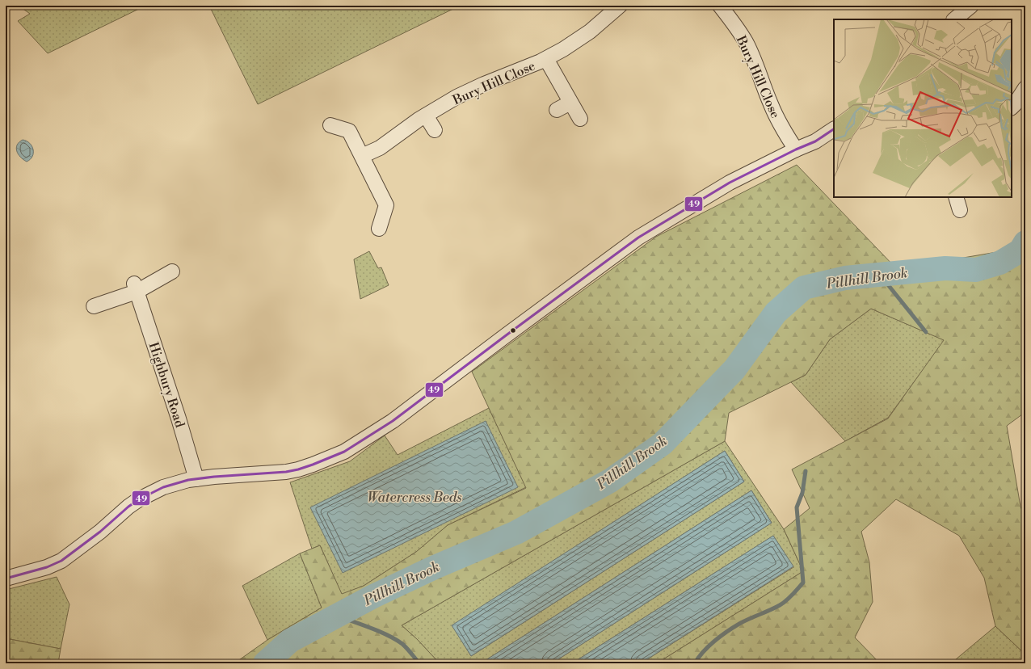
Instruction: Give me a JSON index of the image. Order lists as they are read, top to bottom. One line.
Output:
{"streets":{"street":["Bury Hill Close","Highbury Road"]},"water":["Pillhill Brook","Watercress Beds"],"lines":["transit line 49"]}
